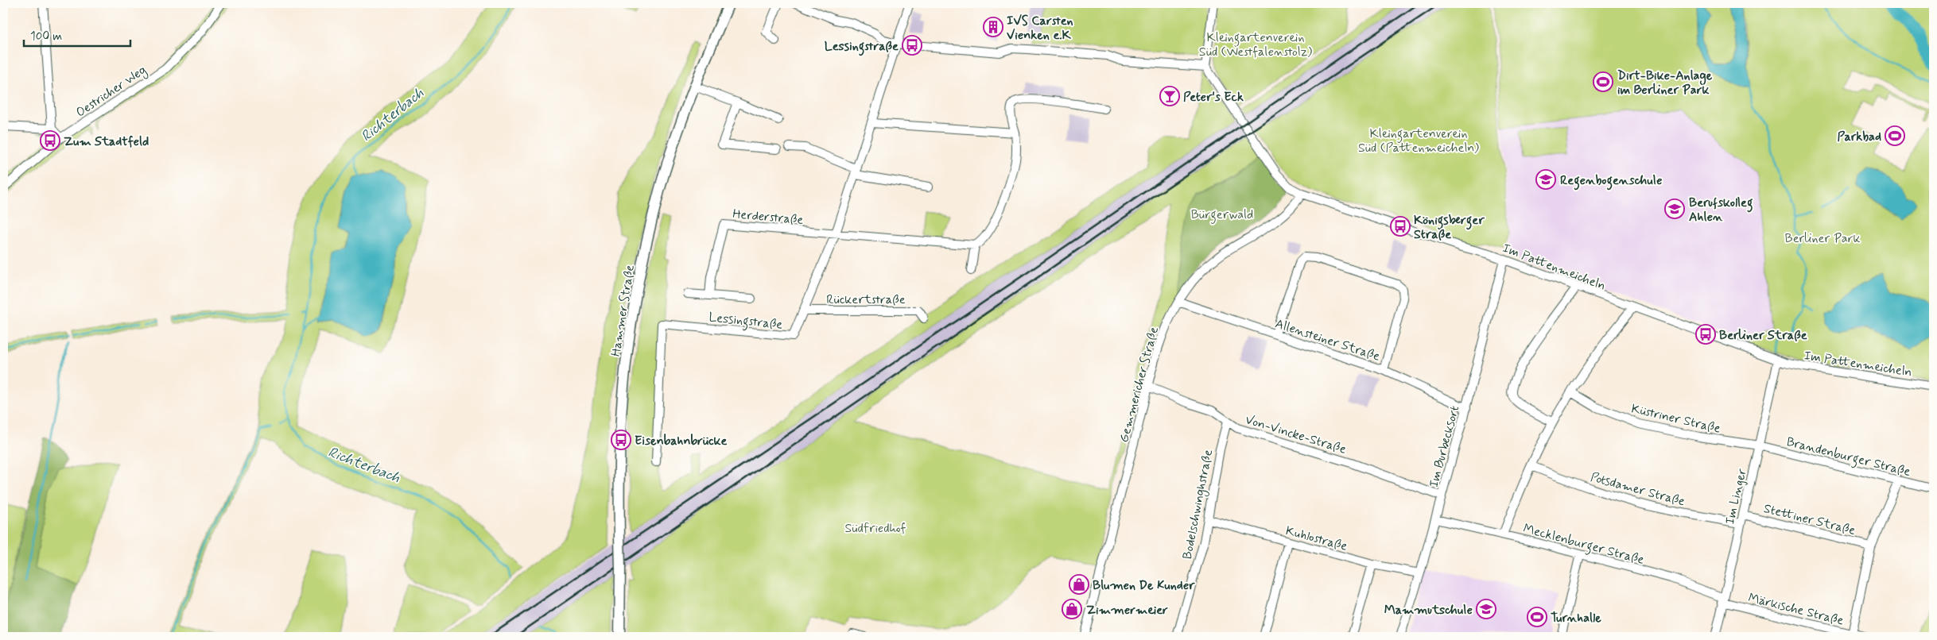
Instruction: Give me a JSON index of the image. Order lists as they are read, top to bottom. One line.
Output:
{"streets":{"main road":["Hammer Straße"],"street":["Oestricher Weg","Herderstraße","Im Pattenmeicheln","Rückertstraße","Lessingstraße","Allensteiner Straße","Gemmericher Straße","Küstriner Straße","Von-Vincke-Straße","Im Burbecksort","Brandenburger Straße","Potsdamer Straße","Im Linger","Bodelschwinghstraße","Stettiner Straße","Kuhlostraße","Mecklenburger Straße","Märkische Straße"]},"crossings":[["Herderstraße","Lessingstraße"],["Im Pattenmeicheln","Gemmericher Straße"],["Im Pattenmeicheln","Im Burbecksort"],["Im Pattenmeicheln","Im Linger"],["Rückertstraße","Lessingstraße"],["Allensteiner Straße","Gemmericher Straße"],["Allensteiner Straße","Im Burbecksort"],["Gemmericher Straße","Von-Vincke-Straße"],["Küstriner Straße","Brandenburger Straße"],["Küstriner Straße","Im Linger"],["Von-Vincke-Straße","Im Burbecksort"],["Von-Vincke-Straße","Bodelschwinghstraße"],["Im Burbecksort","Kuhlostraße"],["Im Burbecksort","Mecklenburger Straße"],["Brandenburger Straße","Im Linger"],["Potsdamer Straße","Im Linger"],["Im Linger","Stettiner Straße"],["Im Linger","Mecklenburger Straße"],["Im Linger","Märkische Straße"],["Bodelschwinghstraße","Kuhlostraße"],["Mecklenburger Straße","Märkische Straße"]],"water":["Richterbach"],"parks":["Kleingartenverein Süd (Westfalenstolz)","Kleingartenverein Süd (Pattenmeicheln)","Bürgerwald","Berliner Park","Südfriedhof"],"places":{"building":["IVS Carsten Vienken e.K"],"bus stop":["Lessingstraße","Zum Stadtfeld","Königsberger Straße","Berliner Straße","Eisenbahnbrücke"],"sports":["Dirt-Bike-Anlage im Berliner Park","Parkbad","Turnhalle"],"bar":["Peter's Eck"],"school or university":["Regenbogenschule","Berufskolleg Ahlen","Mammutschule"],"shop":["Blumen De Kunder","Zimmermeier"]},"scale_bar":"100 m"}
